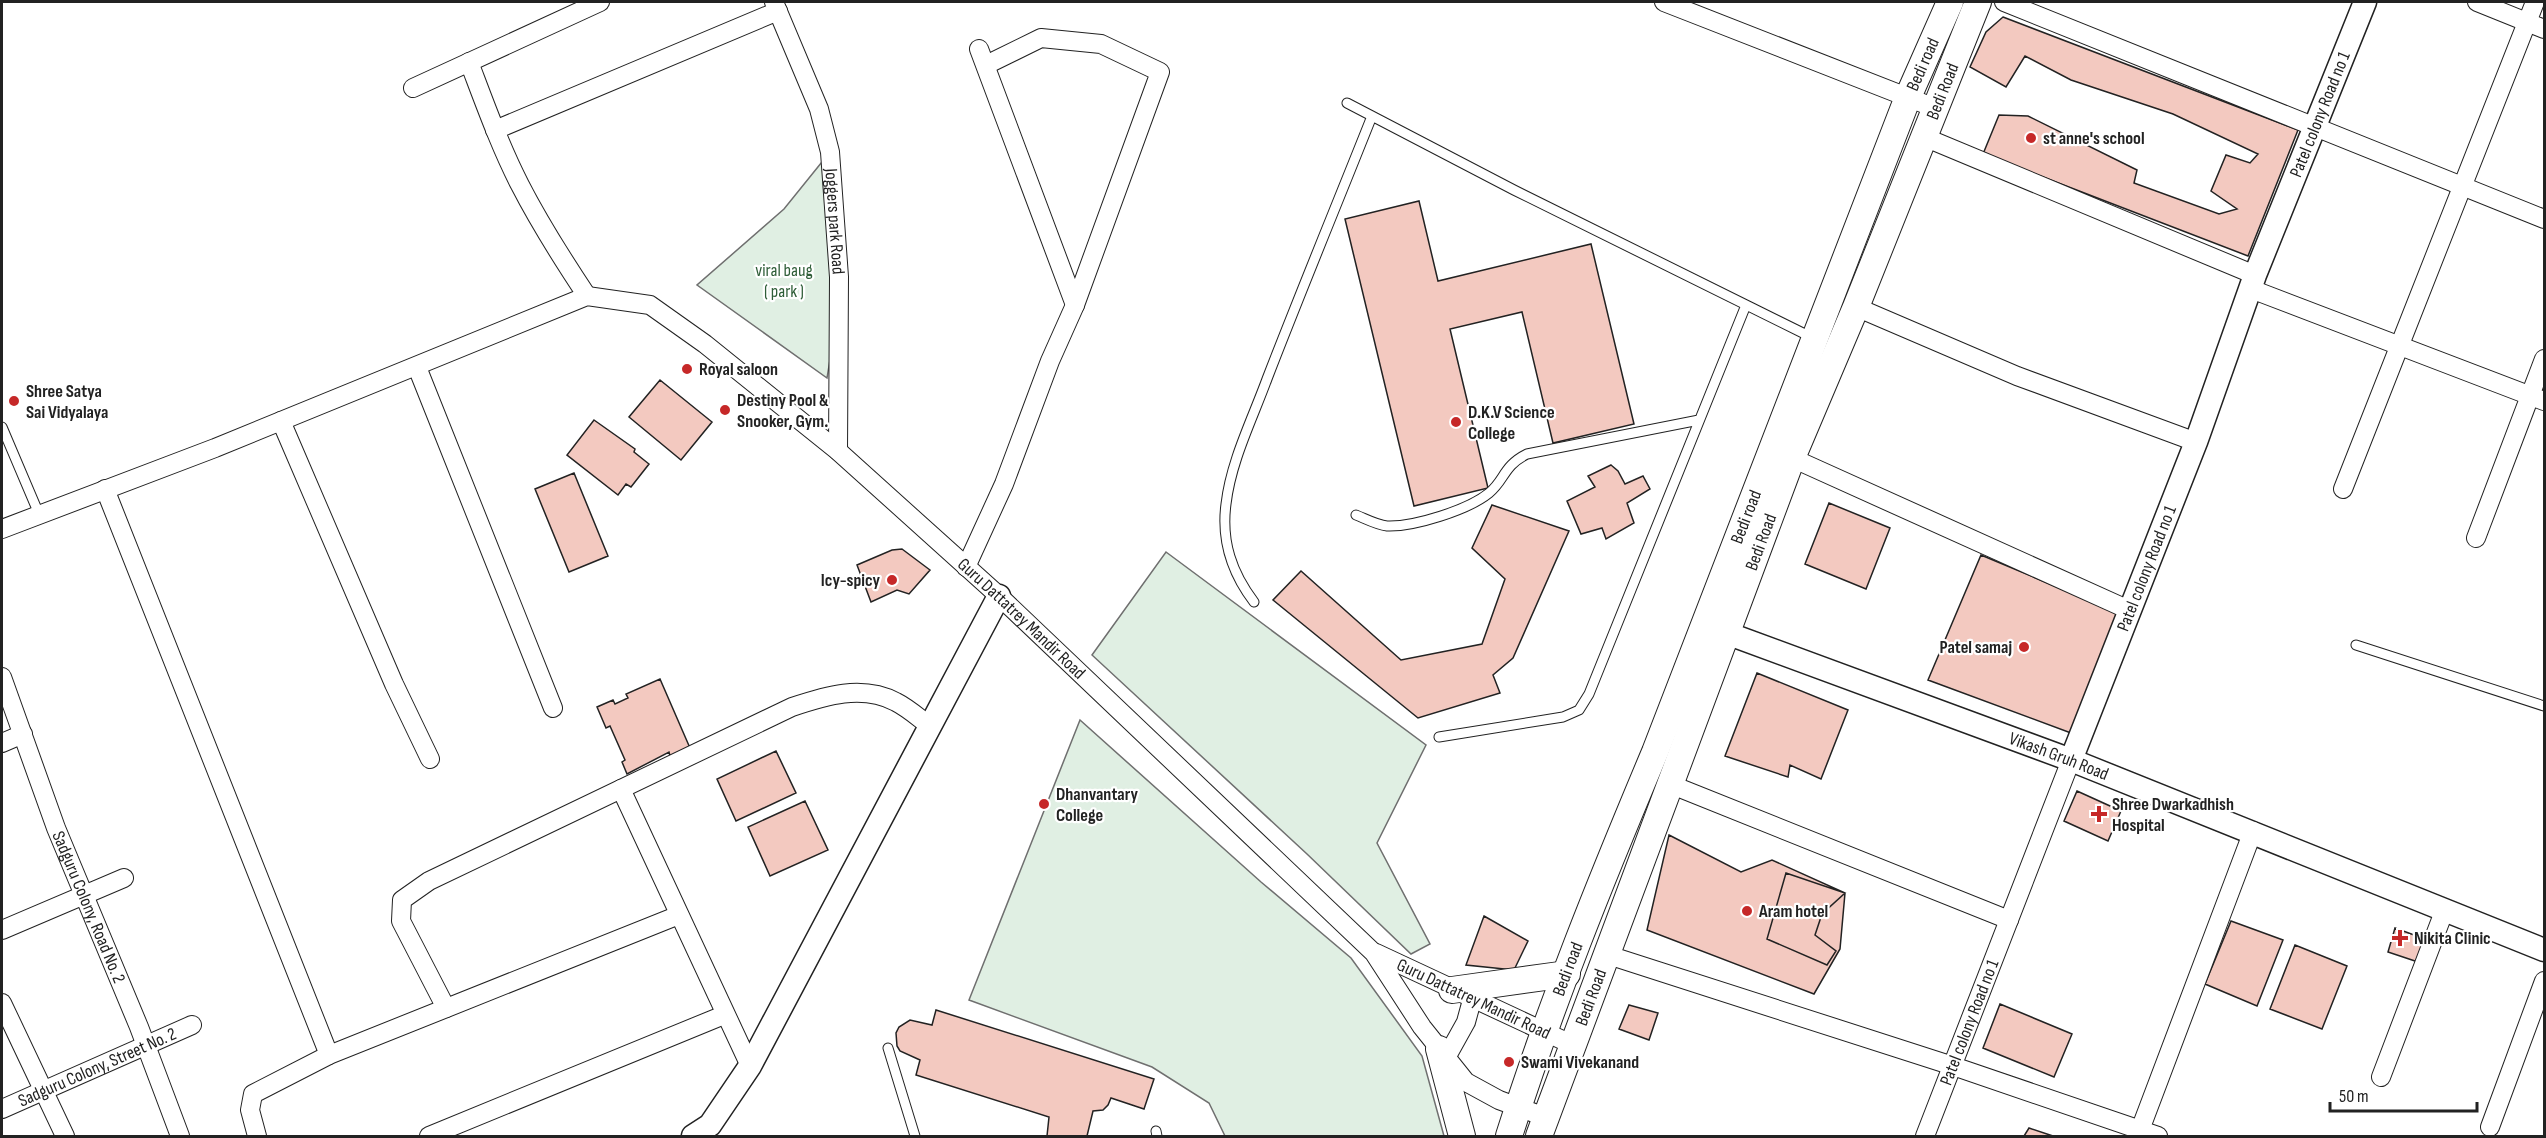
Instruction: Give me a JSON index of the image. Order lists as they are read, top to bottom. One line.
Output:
{"streets":{"main road":["Bedi road","Bedi Road"],"street":["Patel colony Road no 1","Joggers park Road","Guru Dattatrey Mandir Road","Vikash Gruh Road","Sadguru Colony, Road No. 2","Sadguru Colony, Street No. 2"]},"crossings":[["Bedi road","Guru Dattatrey Mandir Road"],["Bedi road","Vikash Gruh Road"],["Bedi Road","Guru Dattatrey Mandir Road"],["Bedi Road","Vikash Gruh Road"],["Patel colony Road no 1","Vikash Gruh Road"],["Joggers park Road","Guru Dattatrey Mandir Road"],["Sadguru Colony, Road No. 2","Sadguru Colony, Street No. 2"]],"parks":["viral baug ( park )"],"places":{"other":["st anne's school","Royal saloon","Shree Satya Sai Vidyalaya","Destiny Pool & Snooker, Gym.","D.K.V Science College","Icy-spicy","Patel samaj","Dhanvantary College","Aram hotel","Swami Vivekanand"],"health":["Shree Dwarkadhish Hospital","Nikita Clinic"]},"scale_bar":"50 m"}
